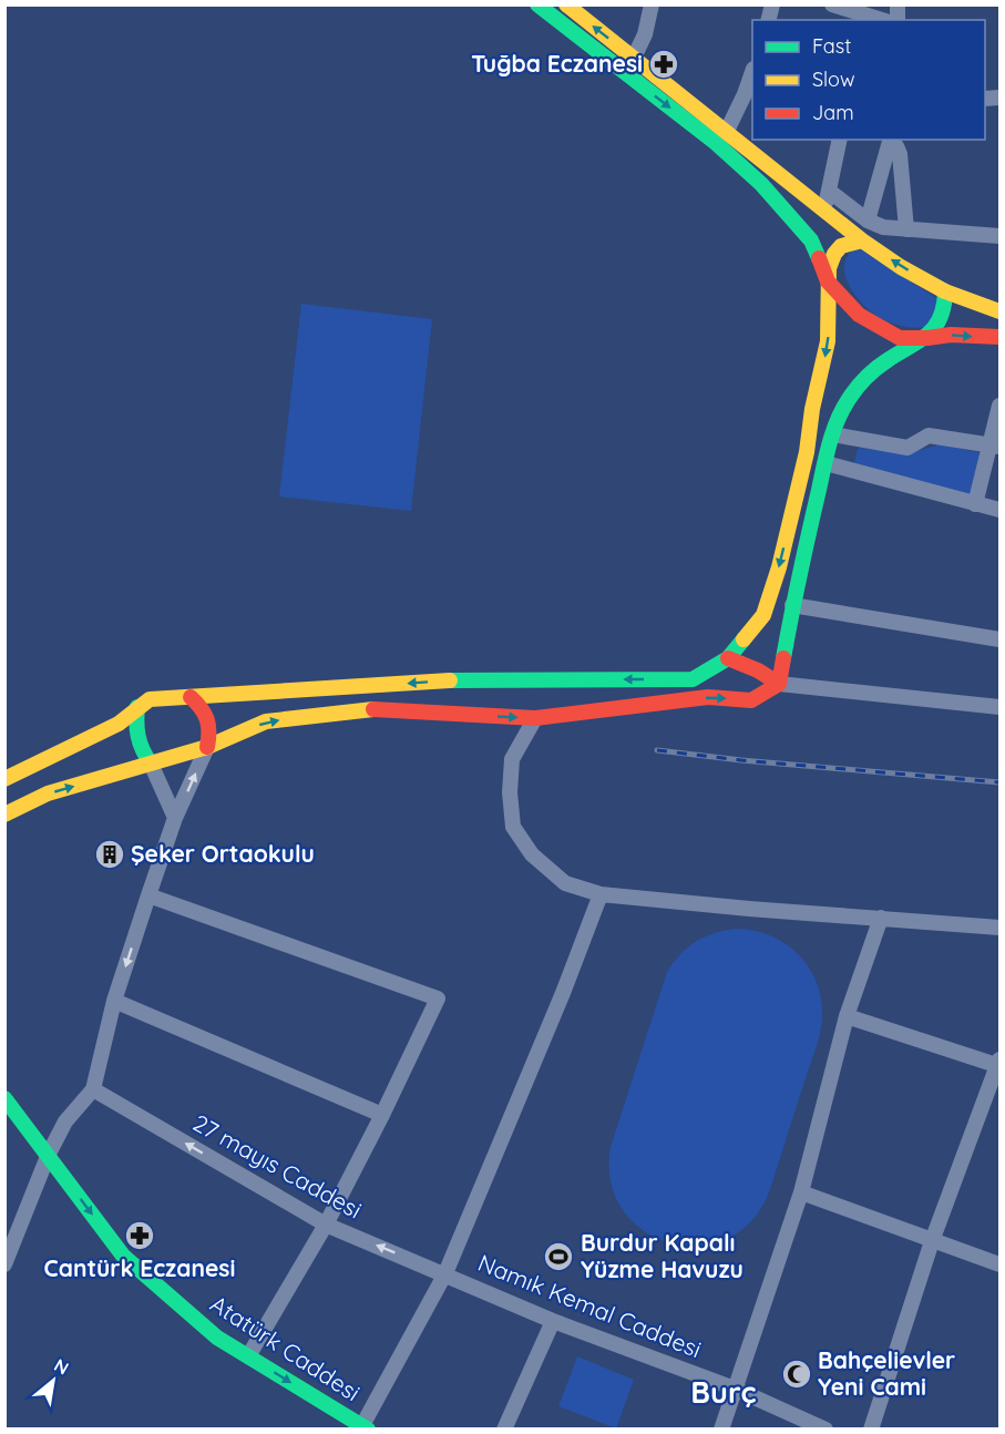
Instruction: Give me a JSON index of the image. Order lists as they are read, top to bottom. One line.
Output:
{"streets":{"main road":["Atatürk Caddesi"],"street":["27 mayıs Caddesi","Namık Kemal Caddesi"]},"crossings":[["27 mayıs Caddesi","Namık Kemal Caddesi"]],"one_way":["Atatürk Caddesi"],"districts":["Burç"],"places":{"pharmacy":["Tuğba Eczanesi","Cantürk Eczanesi"],"building":["Şeker Ortaokulu"],"sports":["Burdur Kapalı Yüzme Havuzu"],"mosque":["Bahçelievler Yeni Cami"]},"legend":["Fast","Slow","Jam"],"north":"top right"}
